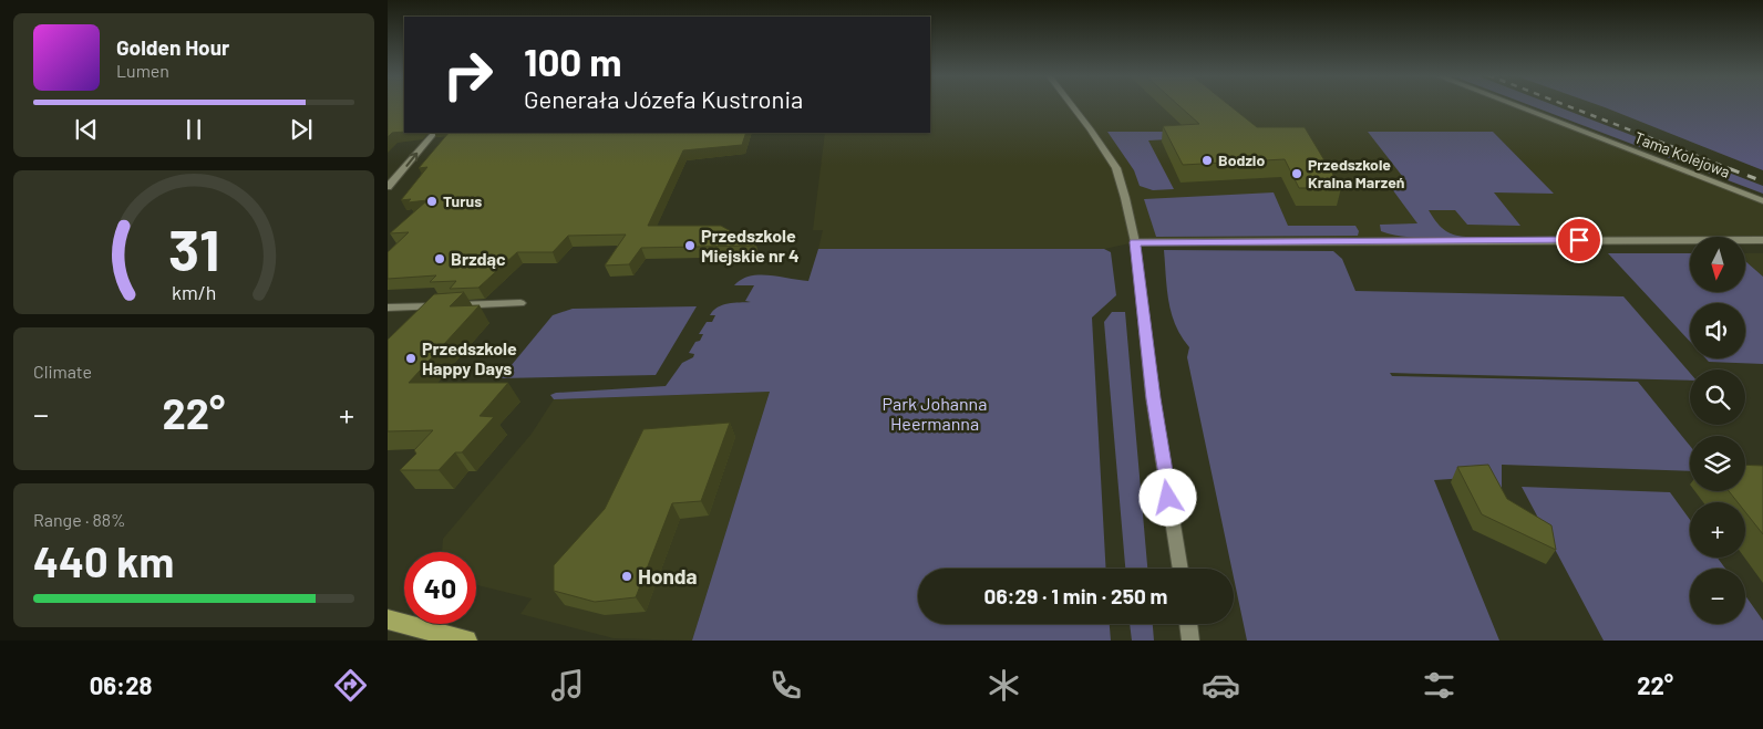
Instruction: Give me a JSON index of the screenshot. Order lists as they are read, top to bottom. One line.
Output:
{"streets":{"street":["Tama Kolejowa"]},"parks":["Park Johanna Heermanna"],"places":["Bodzio","Przedszkole Kraina Marzeń","Turus","Przedszkole Miejskie nr 4","Brzdąc","Przedszkole Happy Days","Honda"],"north":"bottom","page":{"turn":["100 m","Generała Józefa Kustronia"],"song":["Golden Hour","Lumen"],"map_buttons":["+","−"],"tile":["Climate",["Range · 88%","440 km"]],"heat":["−","22°","+"],"limit":"40","trip":"06:29 · 1 min · 250 m","tabs":["06:28","22°"],"gauge":["31","km/h"]}}
